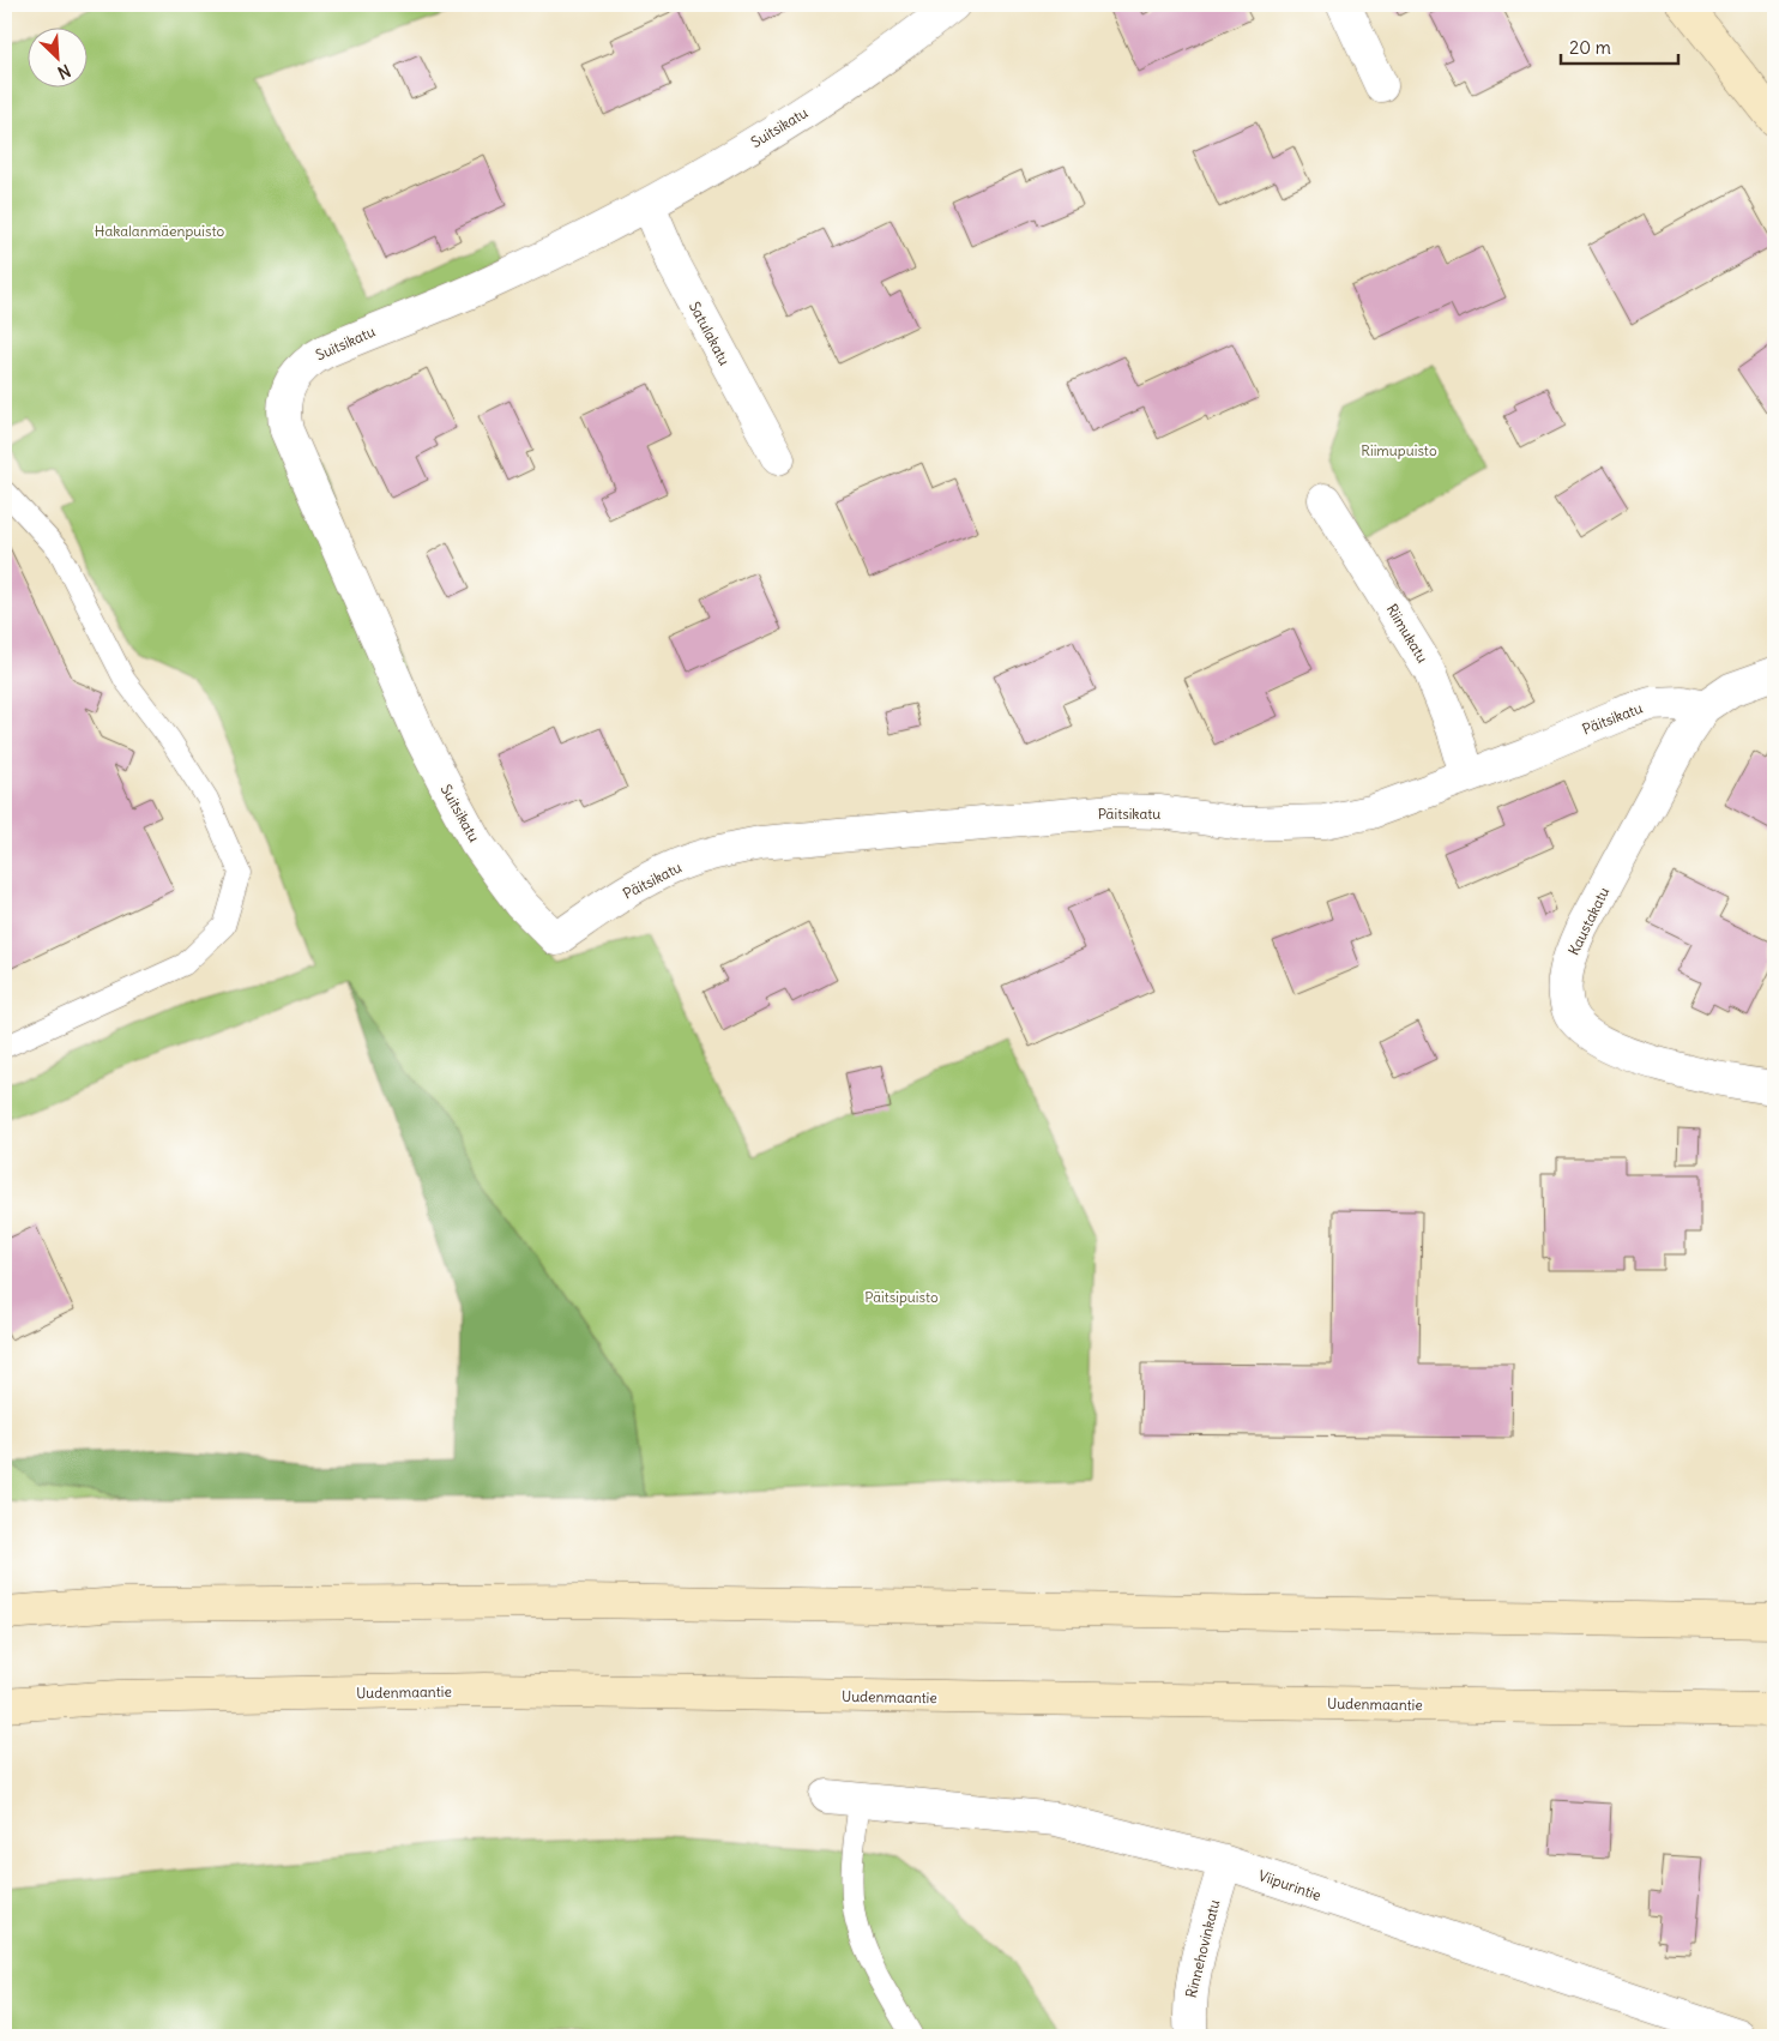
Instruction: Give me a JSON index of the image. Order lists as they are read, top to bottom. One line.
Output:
{"streets":{"main road":["Uudenmaantie"],"street":["Suitsikatu","Satulakatu","Riimukatu","Päitsikatu","Kaustakatu","Viipurintie","Rinnehovinkatu"]},"crossings":[["Suitsikatu","Satulakatu"],["Suitsikatu","Päitsikatu"],["Riimukatu","Päitsikatu"],["Päitsikatu","Kaustakatu"],["Viipurintie","Rinnehovinkatu"]],"parks":["Hakalanmäenpuisto","Riimupuisto","Päitsipuisto"],"scale_bar":"20 m","north":"bottom right"}
